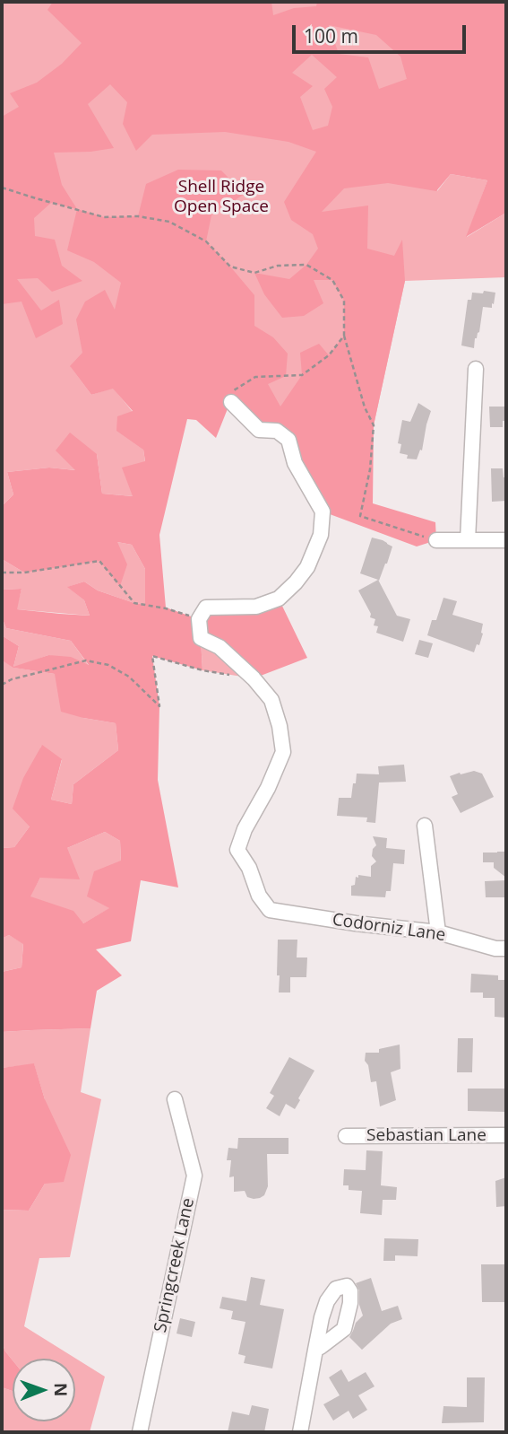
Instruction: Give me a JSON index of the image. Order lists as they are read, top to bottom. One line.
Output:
{"streets":{"street":["Codorniz Lane","Sebastian Lane","Springcreek Lane"]},"parks":["Shell Ridge Open Space"],"scale_bar":"100 m","north":"right"}
